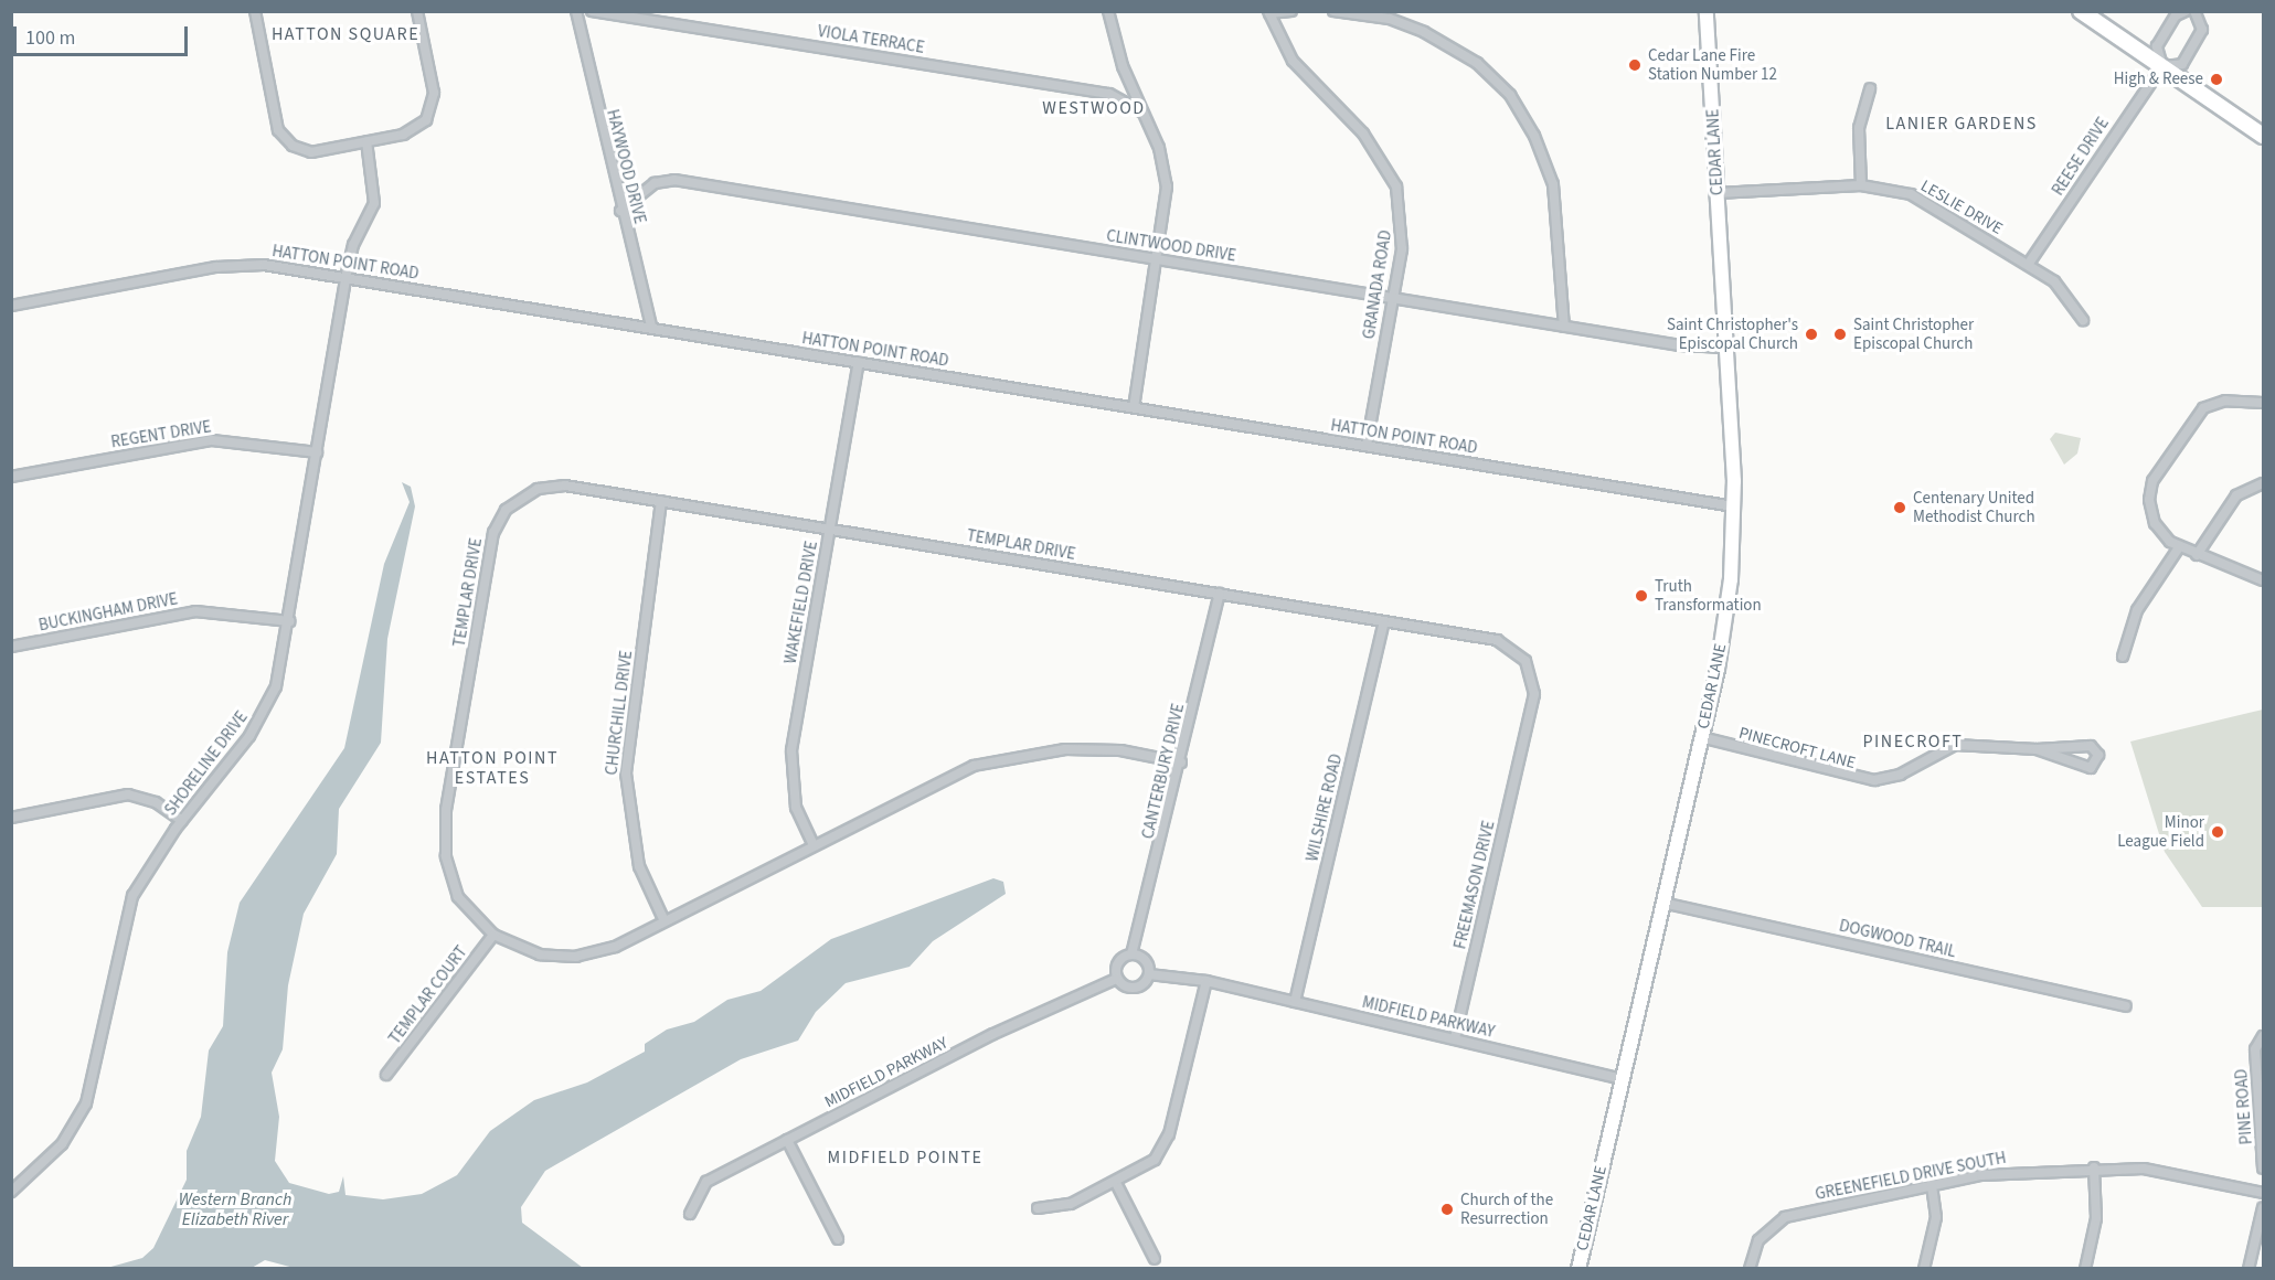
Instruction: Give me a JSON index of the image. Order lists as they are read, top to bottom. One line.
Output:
{"streets":{"main road":["CEDAR LANE"],"street":["VIOLA TERRACE","REESE DRIVE","HAYWOOD DRIVE","LESLIE DRIVE","CLINTWOOD DRIVE","HATTON POINT ROAD","GRANADA ROAD","REGENT DRIVE","TEMPLAR DRIVE","WAKEFIELD DRIVE","BUCKINGHAM DRIVE","CHURCHILL DRIVE","PINECROFT LANE","SHORELINE DRIVE","CANTERBURY DRIVE","WILSHIRE ROAD","FREEMASON DRIVE","DOGWOOD TRAIL","TEMPLAR COURT","MIDFIELD PARKWAY","PINE ROAD","GREENEFIELD DRIVE SOUTH"]},"crossings":[["CEDAR LANE","LESLIE DRIVE"],["CEDAR LANE","CLINTWOOD DRIVE"],["CEDAR LANE","HATTON POINT ROAD"],["CEDAR LANE","PINECROFT LANE"],["CEDAR LANE","DOGWOOD TRAIL"],["CEDAR LANE","MIDFIELD PARKWAY"],["REESE DRIVE","LESLIE DRIVE"],["HAYWOOD DRIVE","CLINTWOOD DRIVE"],["HAYWOOD DRIVE","HATTON POINT ROAD"],["CLINTWOOD DRIVE","GRANADA ROAD"],["HATTON POINT ROAD","GRANADA ROAD"],["HATTON POINT ROAD","WAKEFIELD DRIVE"],["HATTON POINT ROAD","SHORELINE DRIVE"],["REGENT DRIVE","SHORELINE DRIVE"],["TEMPLAR DRIVE","WAKEFIELD DRIVE"],["TEMPLAR DRIVE","CHURCHILL DRIVE"],["TEMPLAR DRIVE","CANTERBURY DRIVE"],["TEMPLAR DRIVE","WILSHIRE ROAD"],["TEMPLAR DRIVE","FREEMASON DRIVE"],["TEMPLAR DRIVE","TEMPLAR COURT"],["BUCKINGHAM DRIVE","SHORELINE DRIVE"],["CANTERBURY DRIVE","MIDFIELD PARKWAY"],["WILSHIRE ROAD","MIDFIELD PARKWAY"],["FREEMASON DRIVE","MIDFIELD PARKWAY"]],"districts":["HATTON SQUARE","WESTWOOD","LANIER GARDENS","PINECROFT","HATTON POINT ESTATES","MIDFIELD POINTE"],"water":["Western Branch Elizabeth River"],"places":["Cedar Lane Fire Station Number 12","High & Reese","Saint Christopher's Episcopal Church","Saint Christopher Episcopal Church","Centenary United Methodist Church","Truth Transformation","Minor League Field","Church of the Resurrection"],"scale_bar":"100 m"}
